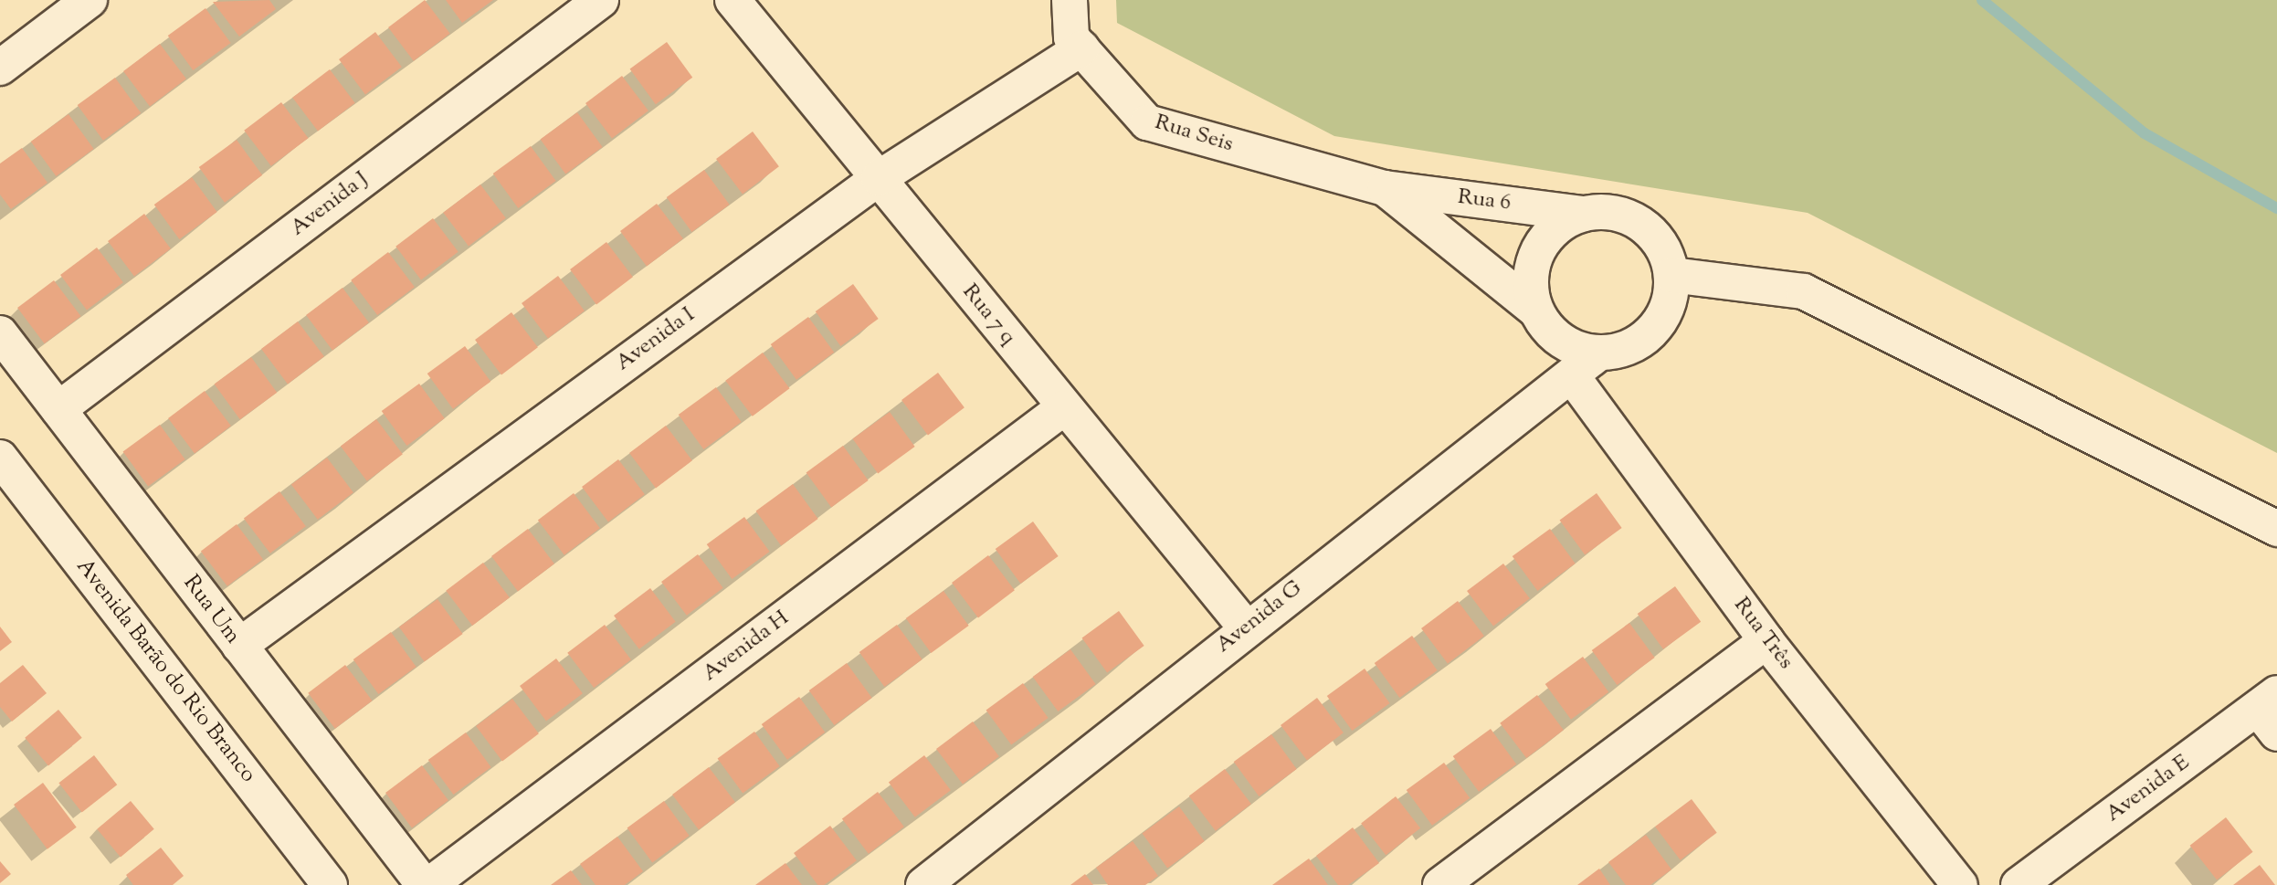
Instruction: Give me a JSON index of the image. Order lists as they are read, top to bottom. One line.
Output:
{"streets":{"street":["Rua Seis","Rua 6","Avenida J","Rua 7 q","Avenida I","Rua Um","Avenida G","Rua Três","Avenida H","Avenida Barão do Rio Branco","Avenida E"]},"crossings":[["Rua Seis","Rua 6"],["Rua Seis","Avenida I"],["Rua 6","Avenida G"],["Avenida J","Rua Um"],["Rua 7 q","Avenida I"],["Rua 7 q","Avenida G"],["Rua 7 q","Avenida H"],["Avenida I","Rua Um"],["Avenida G","Rua Três"]]}
